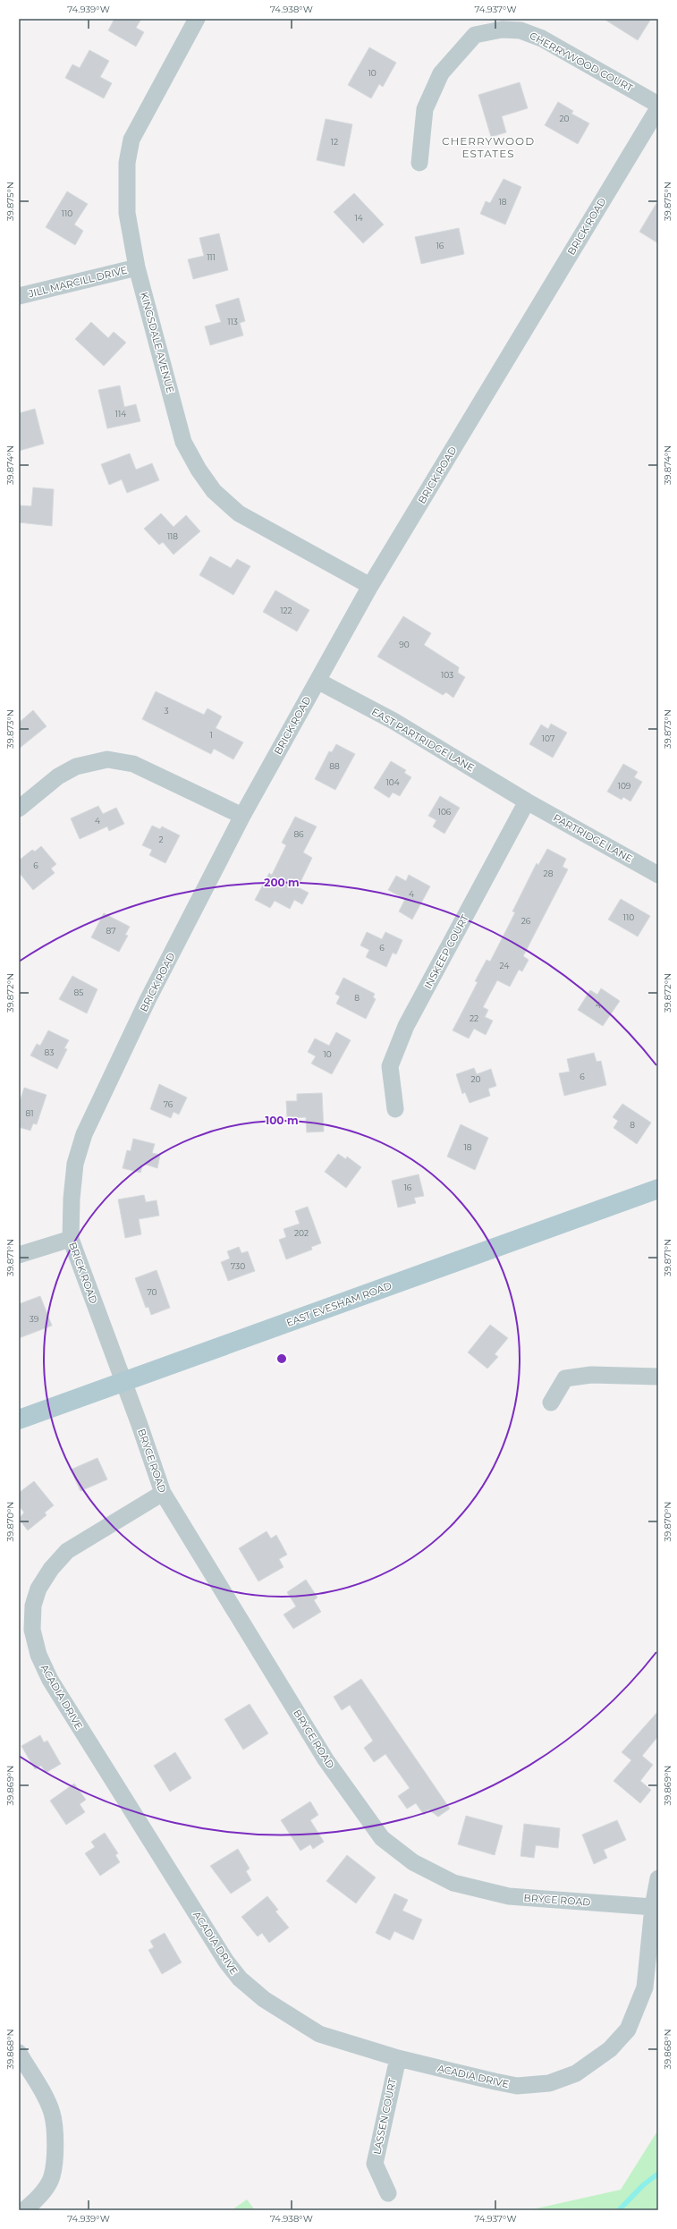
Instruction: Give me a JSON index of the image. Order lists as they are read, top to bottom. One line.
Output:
{"streets":{"main road":["EAST EVESHAM ROAD"],"street":["CHERRYWOOD COURT","BRICK ROAD","JILL MARCILL DRIVE","KINGSDALE AVENUE","EAST PARTRIDGE LANE","PARTRIDGE LANE","INSKEEP COURT","BRYCE ROAD","ACADIA DRIVE","LASSEN COURT"]},"crossings":[["BRICK ROAD","KINGSDALE AVENUE"],["BRICK ROAD","EAST PARTRIDGE LANE"],["BRICK ROAD","EAST EVESHAM ROAD"],["BRICK ROAD","BRYCE ROAD"],["JILL MARCILL DRIVE","KINGSDALE AVENUE"],["EAST PARTRIDGE LANE","PARTRIDGE LANE"],["EAST PARTRIDGE LANE","INSKEEP COURT"],["PARTRIDGE LANE","INSKEEP COURT"],["EAST EVESHAM ROAD","BRYCE ROAD"],["BRYCE ROAD","ACADIA DRIVE"],["ACADIA DRIVE","LASSEN COURT"]],"districts":["CHERRYWOOD ESTATES"],"house_numbers":["10","20","12","18","110","14","16","111","113","114","118","122","90","103","3","1","107","88","104","109","106","4","86","2","6","28","4","110","26","87","6","24","85","8","4","22","83","10","6","20","76","81","8","18","16","202","730","70","39"],"coordinates":["74.939°W","74.938°W","74.937°W","39.875°N","39.874°N","39.873°N","39.872°N","39.871°N","39.870°N","39.869°N","39.868°N"],"rings":["200 m","100 m"]}
